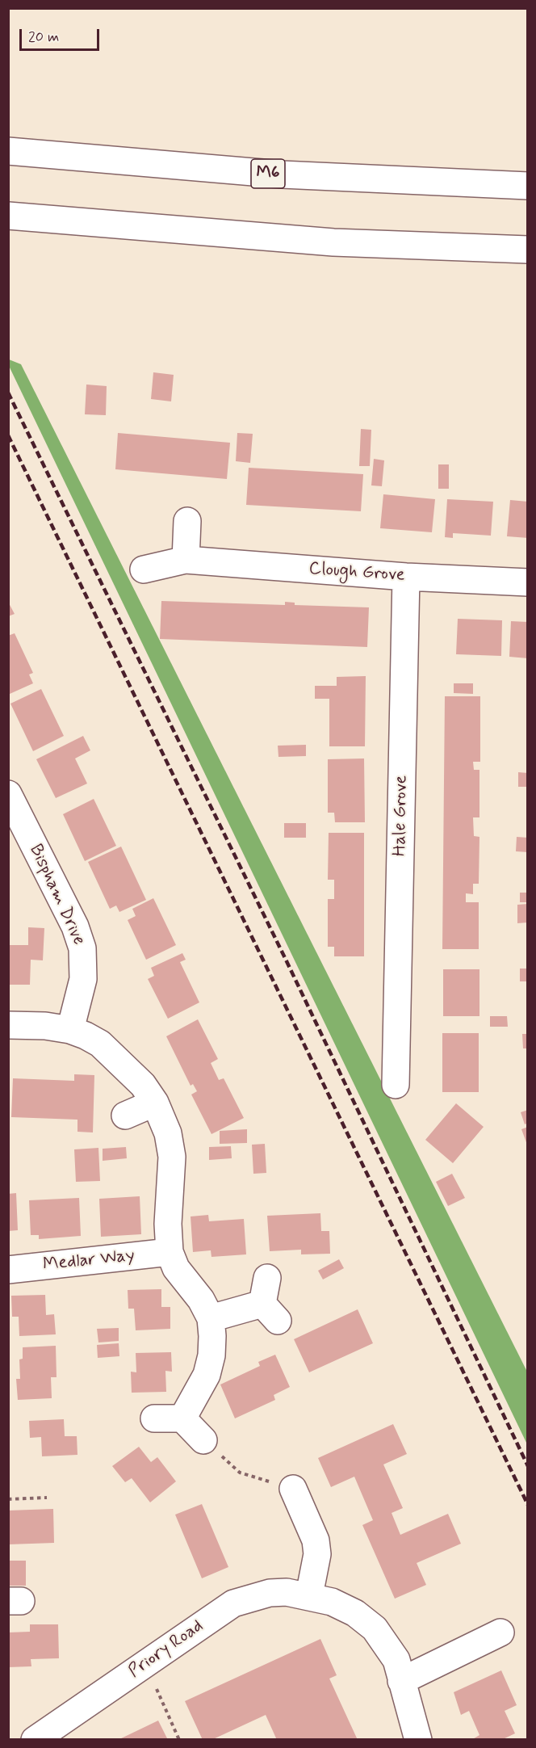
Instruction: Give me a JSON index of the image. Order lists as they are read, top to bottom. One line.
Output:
{"streets":{"main road":["M6","Clough Grove","Hale Grove","Bispham Drive","Medlar Way","Priory Road"]},"crossings":[["Clough Grove","Hale Grove"]],"scale_bar":"20 m"}
